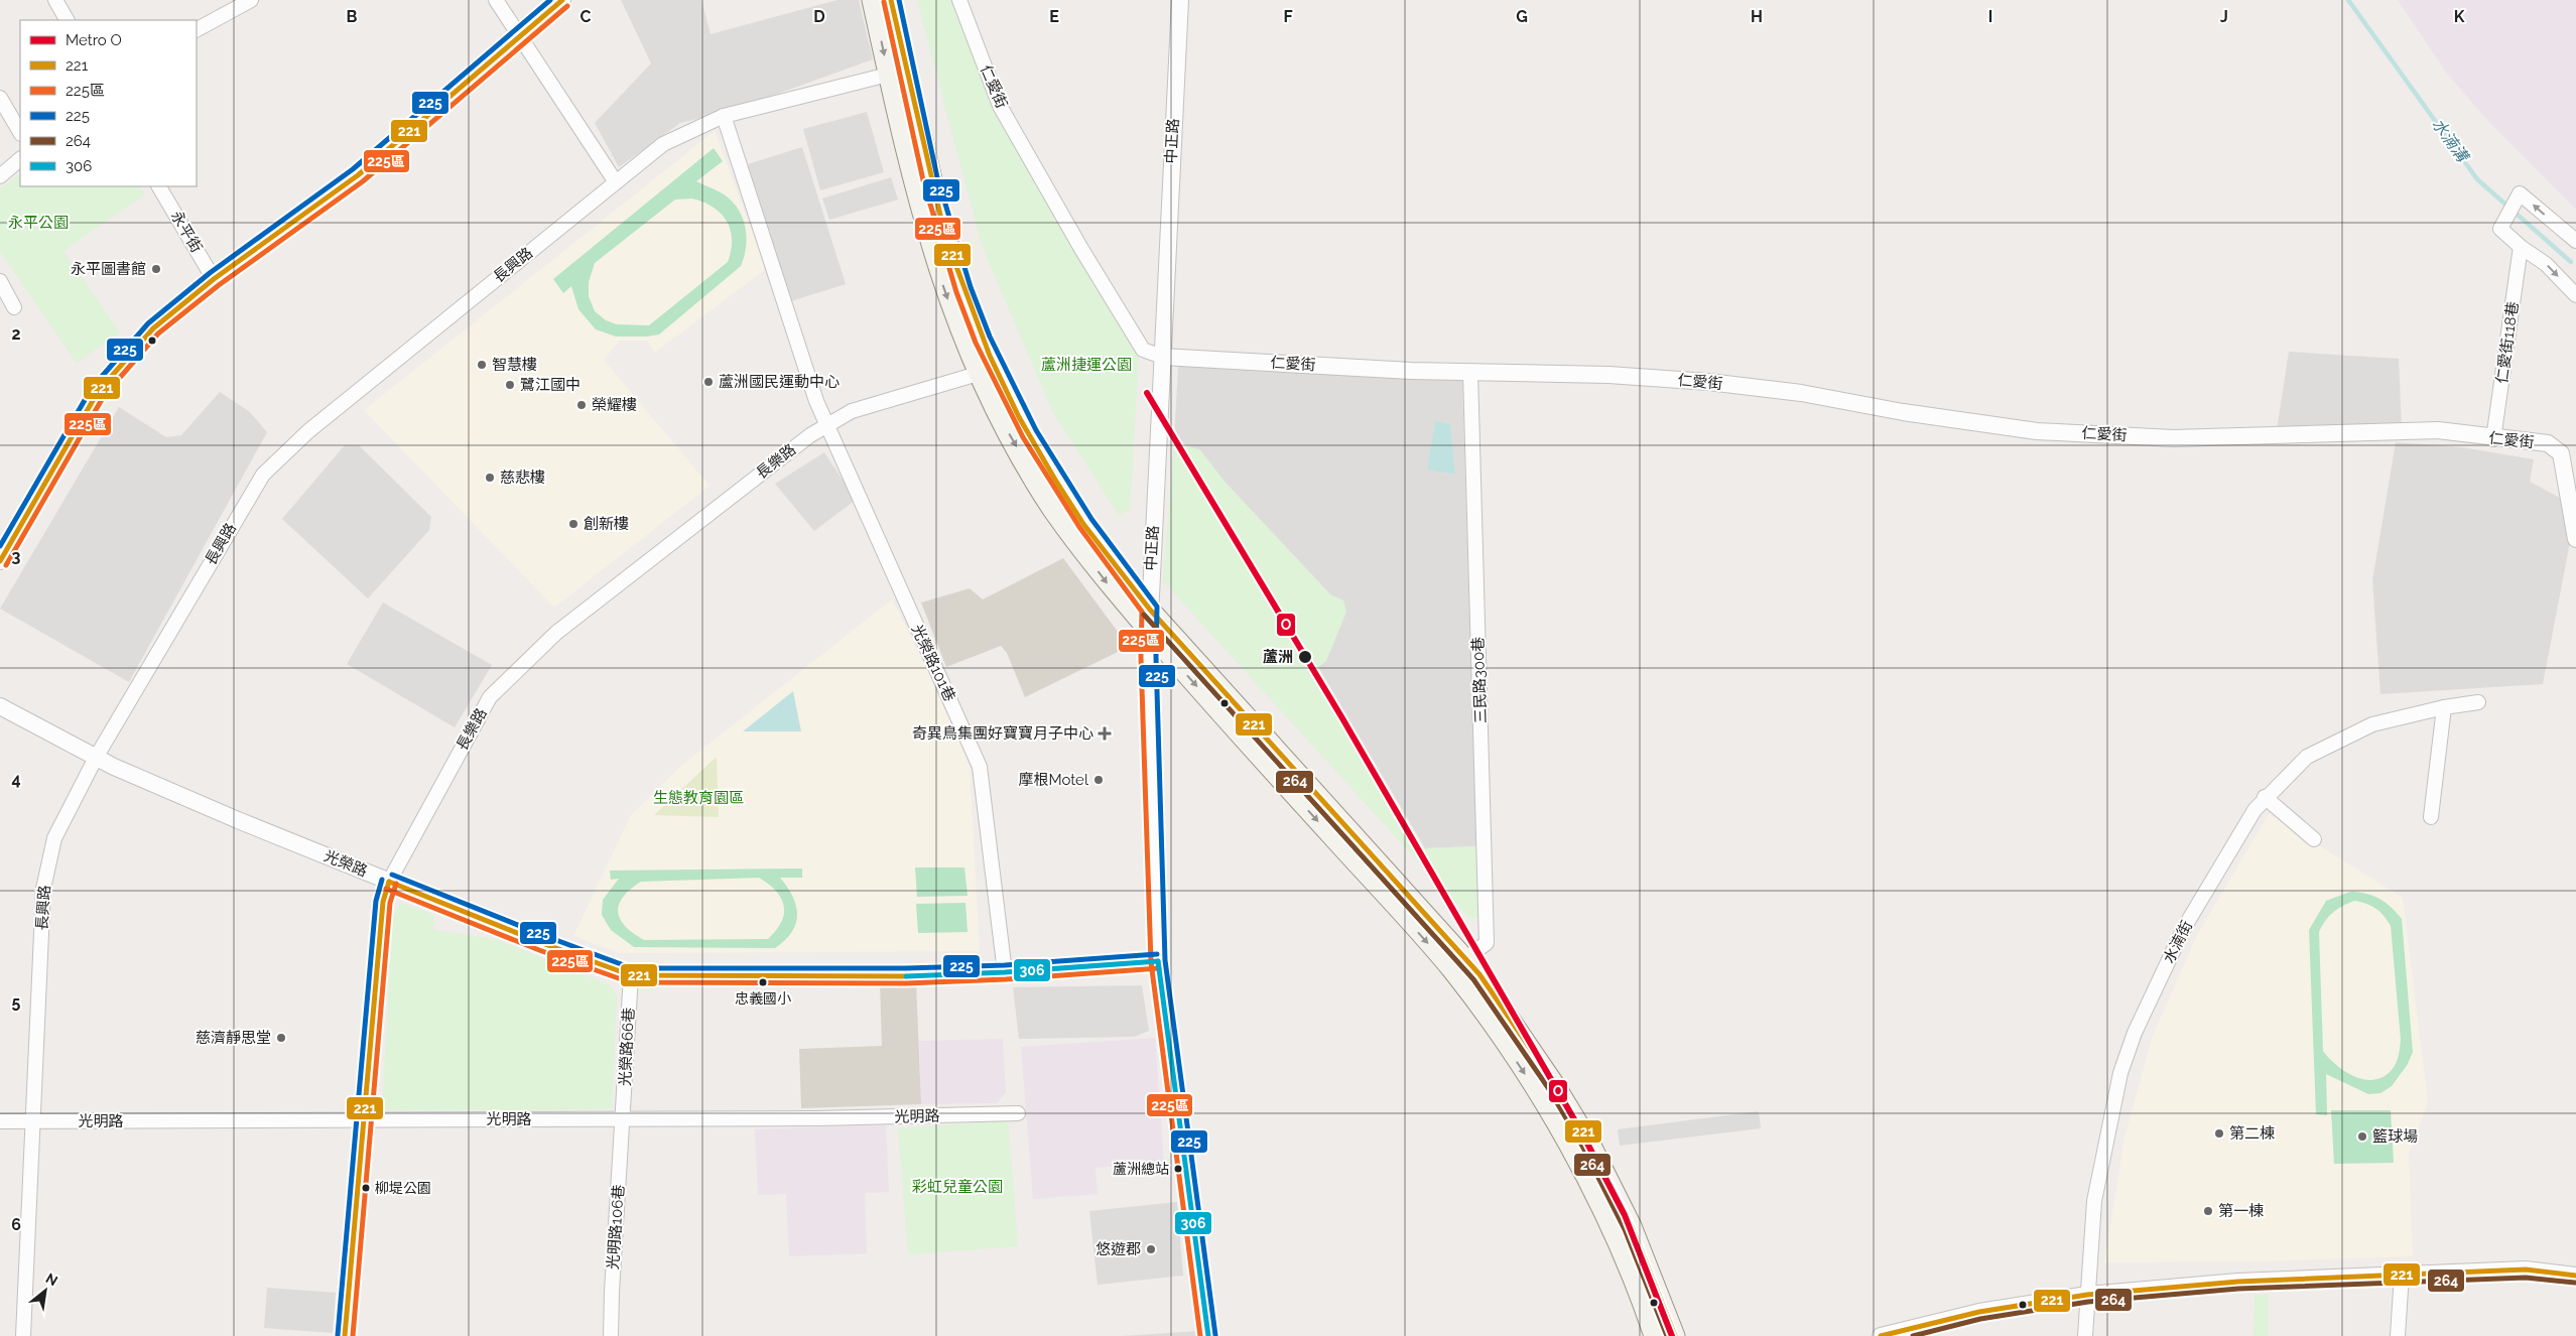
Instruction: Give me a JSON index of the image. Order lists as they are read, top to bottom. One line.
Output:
{"streets":{"street":["仁愛街","中正路","永平街","長興路","仁愛街118巷","長樂路","光榮路101巷","三民路300巷","光榮路","水湳街","光榮路66巷","光明路","光明路106巷"]},"crossings":[["仁愛街","中正路"],["仁愛街","仁愛街118巷"],["仁愛街","三民路300巷"],["中正路","光榮路"],["長興路","光榮路101巷"],["長興路","光榮路"],["長興路","光明路"],["長樂路","光榮路101巷"],["長樂路","光榮路"],["長樂路","光明路"],["光榮路101巷","光榮路"],["光榮路","光榮路66巷"],["光榮路66巷","光明路"],["光榮路66巷","光明路106巷"],["光明路","光明路106巷"]],"water":["水湳溝"],"parks":["永平公園","蘆洲捷運公園","生態教育園區","彩虹兒童公園"],"places":{"other":["永平圖書館","智慧樓","蘆洲國民運動中心","鷺江國中","榮耀樓","慈悲樓","創新樓","蘆洲","摩根Motel","忠義國小","慈濟靜思堂","第二棟","籃球場","蘆洲總站","柳堤公園","第一棟","悠遊郡"],"health":["奇異鳥集團好寶寶月子中心"]},"lines":["transit line 221","transit line 225","transit line 225區","metro line O","transit line 264","transit line 306"],"legend":["Metro O","221","225區","225","264","306"],"north":"top right","grid":{"columns":["B","C","D","E","F","G","H","I","J","K"],"rows":["2","3","4","5","6"]}}
